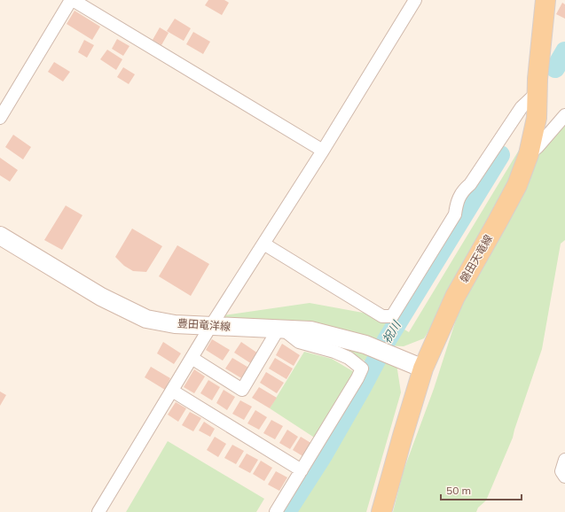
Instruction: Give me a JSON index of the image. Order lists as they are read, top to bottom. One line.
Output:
{"streets":{"main road":["磐田天竜線","豊田竜洋線"]},"crossings":[["磐田天竜線","豊田竜洋線"]],"water":["祝川"],"scale_bar":"50 m"}
